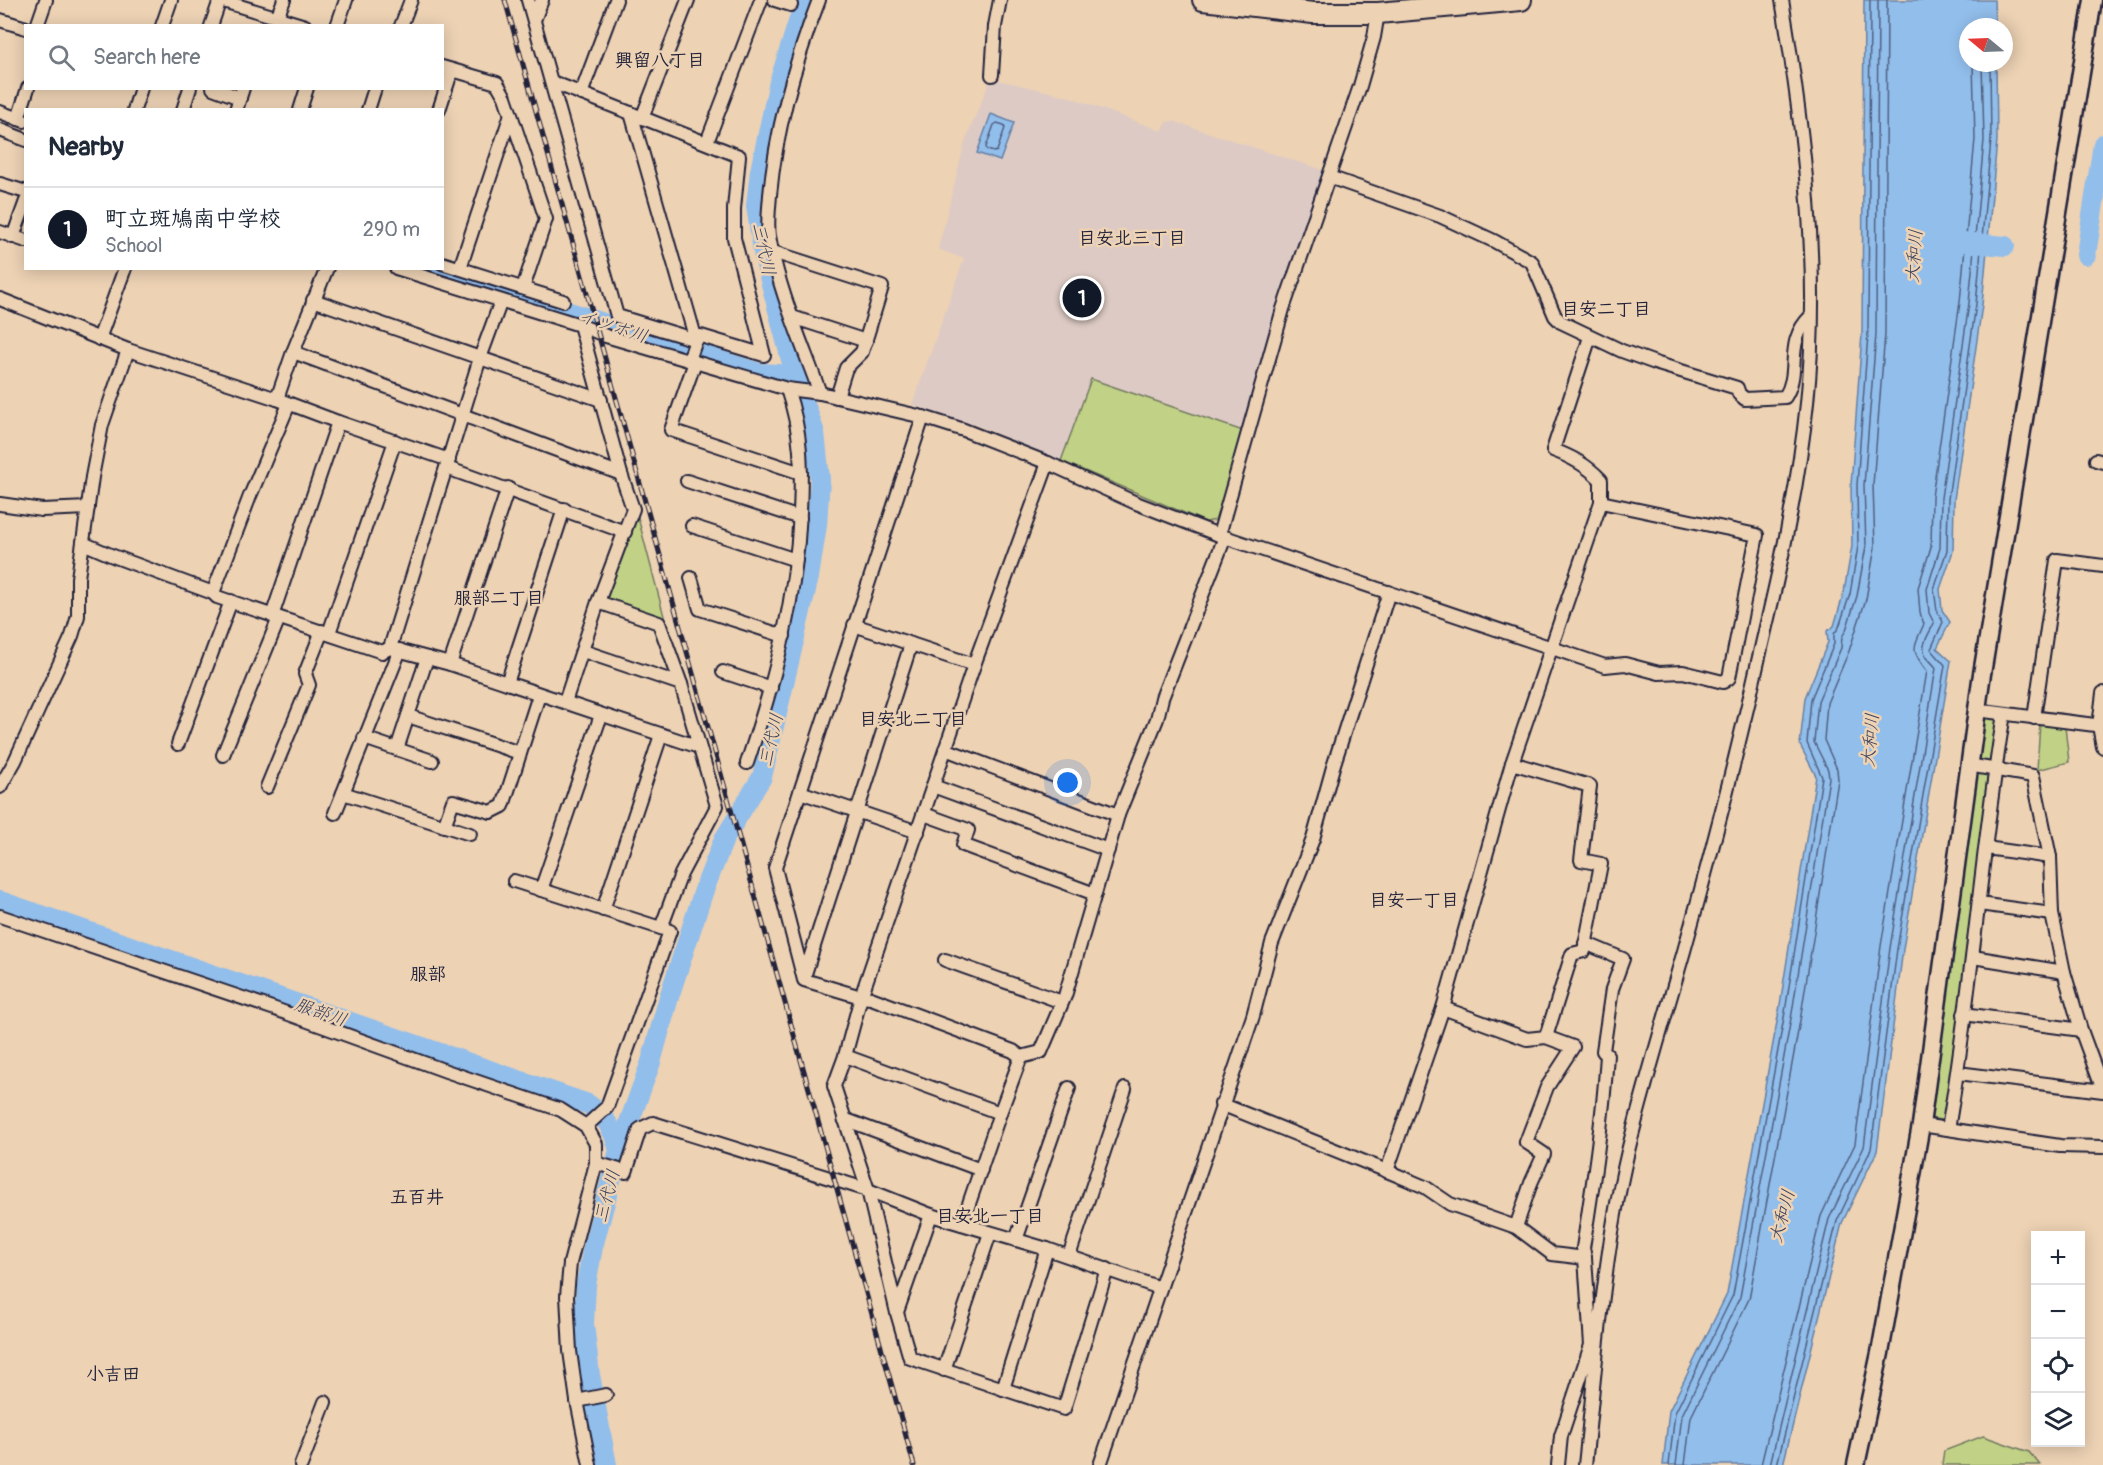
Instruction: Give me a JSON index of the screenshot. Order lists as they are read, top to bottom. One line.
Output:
{"districts":["興留八丁目","目安北三丁目","目安二丁目","服部二丁目","目安北二丁目","目安一丁目","服部","五百井","目安北一丁目","小吉田"],"water":["三代川","大和川","イツボ川","服部川"],"north":"left","page":{"search":"Search here","heading":"Nearby","list":[{"mark":"1","name":"町立斑鳩南中学校","note":"School","value":"290 m"}],"pins":"1","map_buttons":["+","−"]}}
